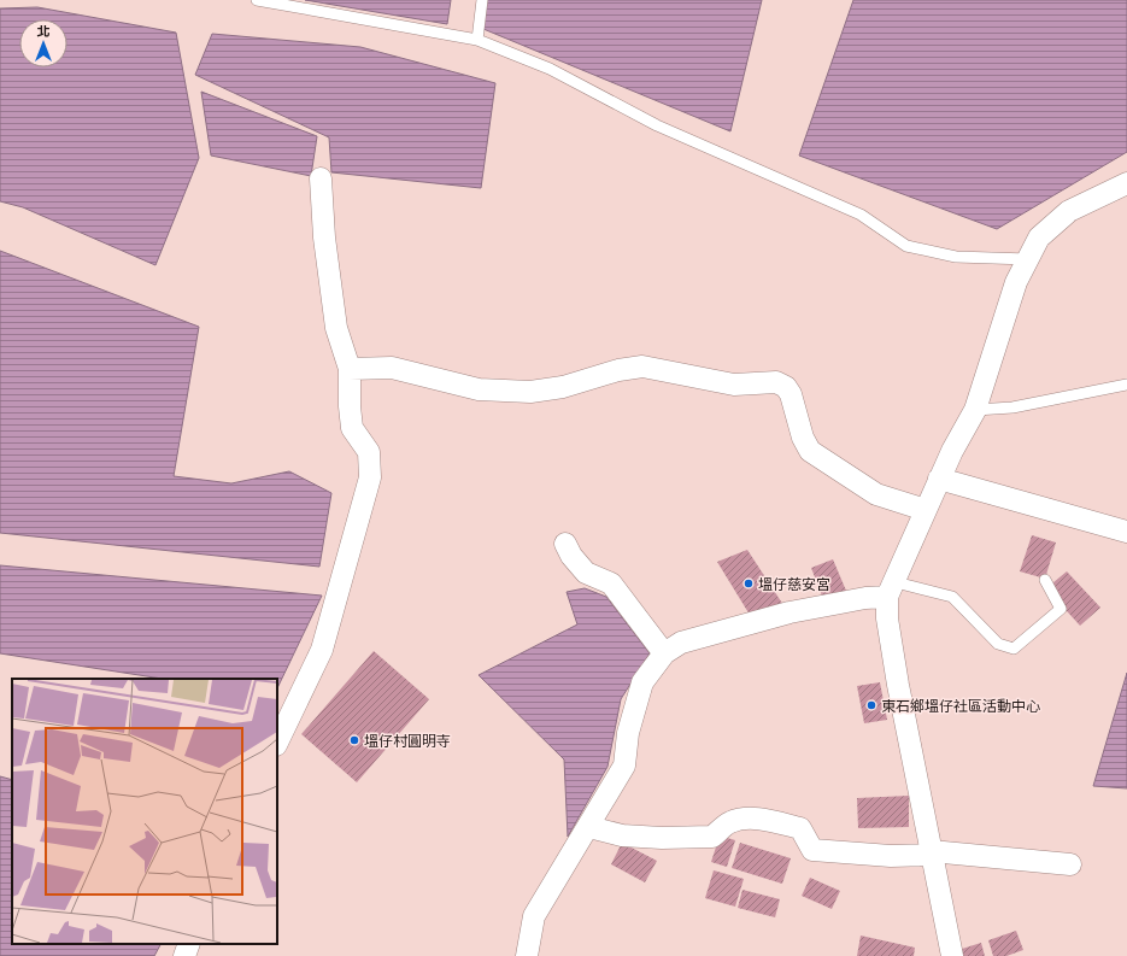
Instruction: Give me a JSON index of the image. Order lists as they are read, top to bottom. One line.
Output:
{"places":["塭仔慈安宮","東石鄉塭仔社區活動中心","塭仔村圓明寺"],"north":"top"}
